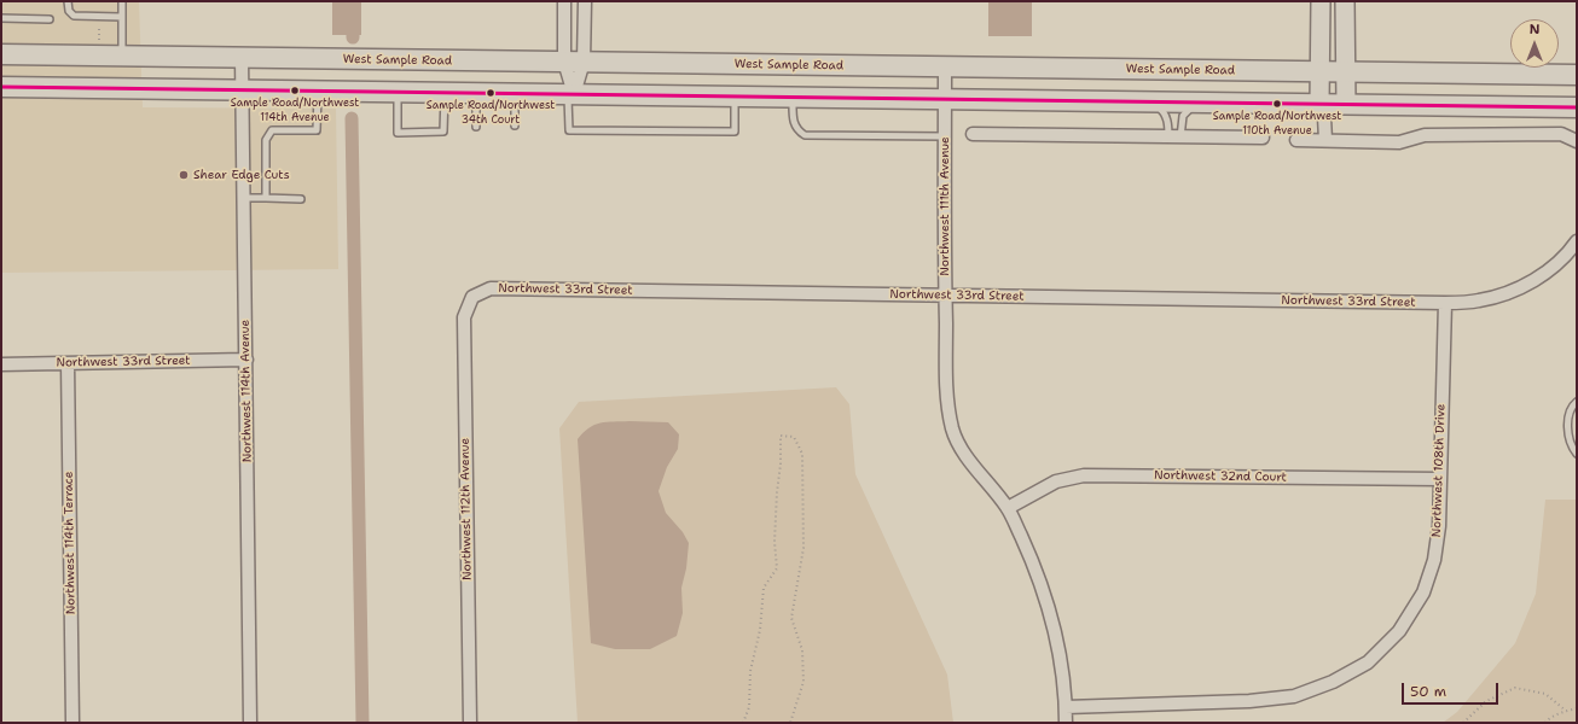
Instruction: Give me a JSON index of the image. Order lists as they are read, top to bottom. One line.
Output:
{"streets":{"main road":["West Sample Road"],"street":["Northwest 111th Avenue","Northwest 33rd Street","Northwest 114th Avenue","Northwest 108th Drive","Northwest 32nd Court","Northwest 112th Avenue","Northwest 114th Terrace"]},"crossings":[["West Sample Road","Northwest 111th Avenue"],["West Sample Road","Northwest 114th Avenue"],["Northwest 111th Avenue","Northwest 33rd Street"],["Northwest 111th Avenue","Northwest 108th Drive"],["Northwest 111th Avenue","Northwest 32nd Court"],["Northwest 33rd Street","Northwest 114th Avenue"],["Northwest 33rd Street","Northwest 108th Drive"],["Northwest 33rd Street","Northwest 112th Avenue"],["Northwest 33rd Street","Northwest 114th Terrace"],["Northwest 108th Drive","Northwest 32nd Court"]],"places":["Sample Road/Northwest 114th Avenue","Sample Road/Northwest 34th Court","Sample Road/Northwest 110th Avenue","Shear Edge Cuts"],"scale_bar":"50 m","north":"top"}
